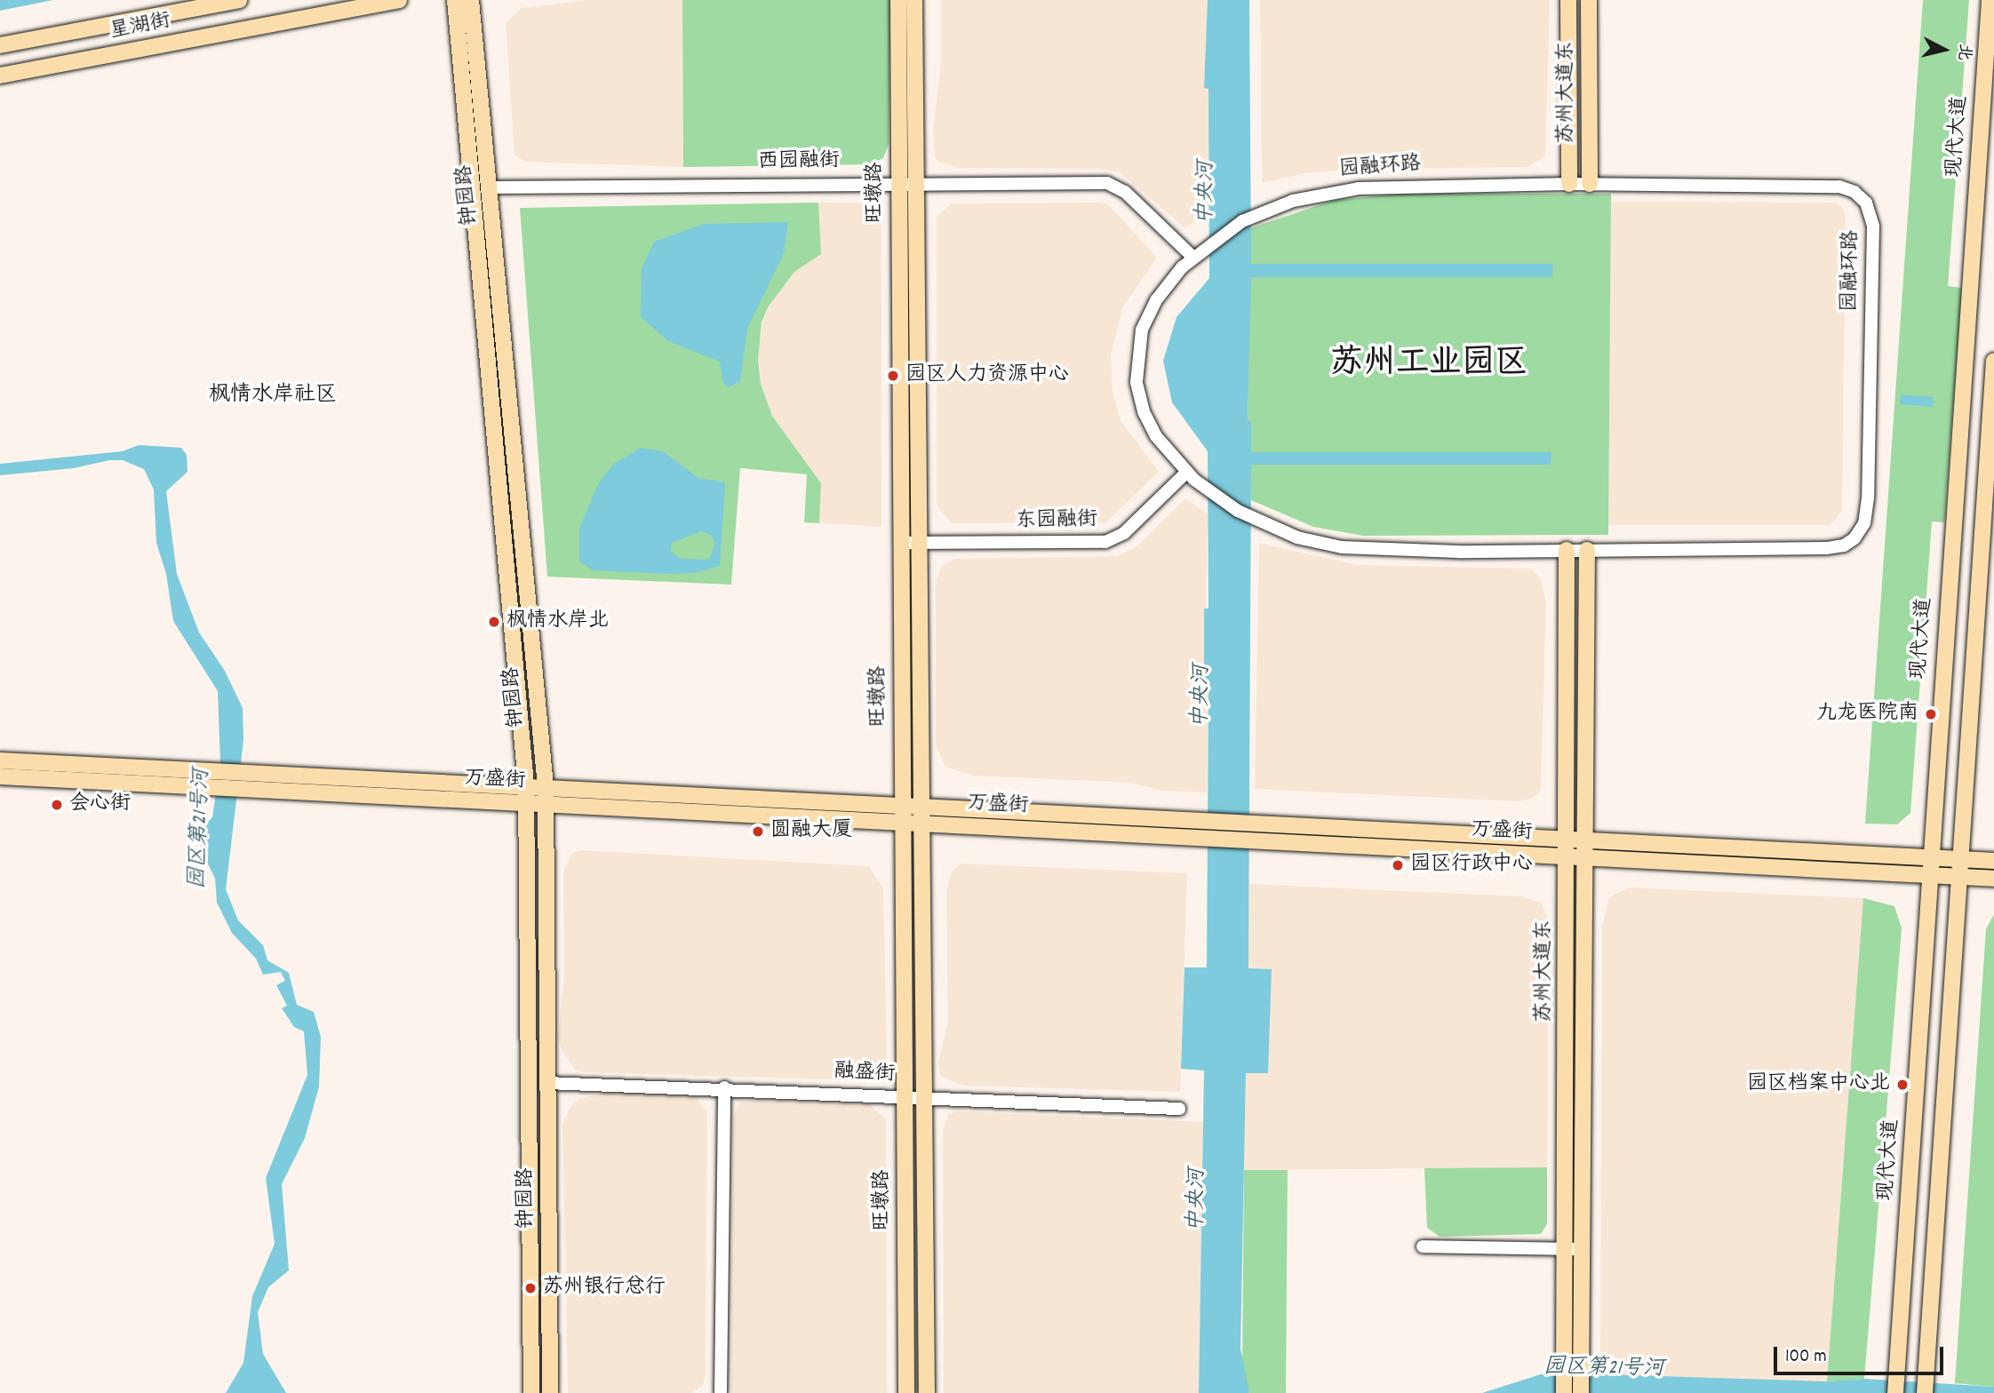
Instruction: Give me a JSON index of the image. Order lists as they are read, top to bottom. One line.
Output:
{"streets":{"main road":["星湖街","苏州大道东","现代大道","旺墩路","钟园路","万盛街"],"street":["西园融街","园融环路","东园融街","融盛街"]},"crossings":[["苏州大道东","园融环路"],["苏州大道东","万盛街"],["现代大道","万盛街"],["西园融街","园融环路"],["西园融街","旺墩路"],["西园融街","钟园路"],["园融环路","东园融街"],["旺墩路","东园融街"],["旺墩路","万盛街"],["旺墩路","融盛街"],["钟园路","万盛街"],["钟园路","融盛街"]],"districts":["苏州工业园区","枫情水岸社区"],"water":["中央河","园区第21号河"],"places":["园区人力资源中心","枫情水岸北","九龙医院南","会心街","圆融大厦","园区行政中心","园区档案中心北","苏州银行总行"],"scale_bar":"100 m","north":"right"}
